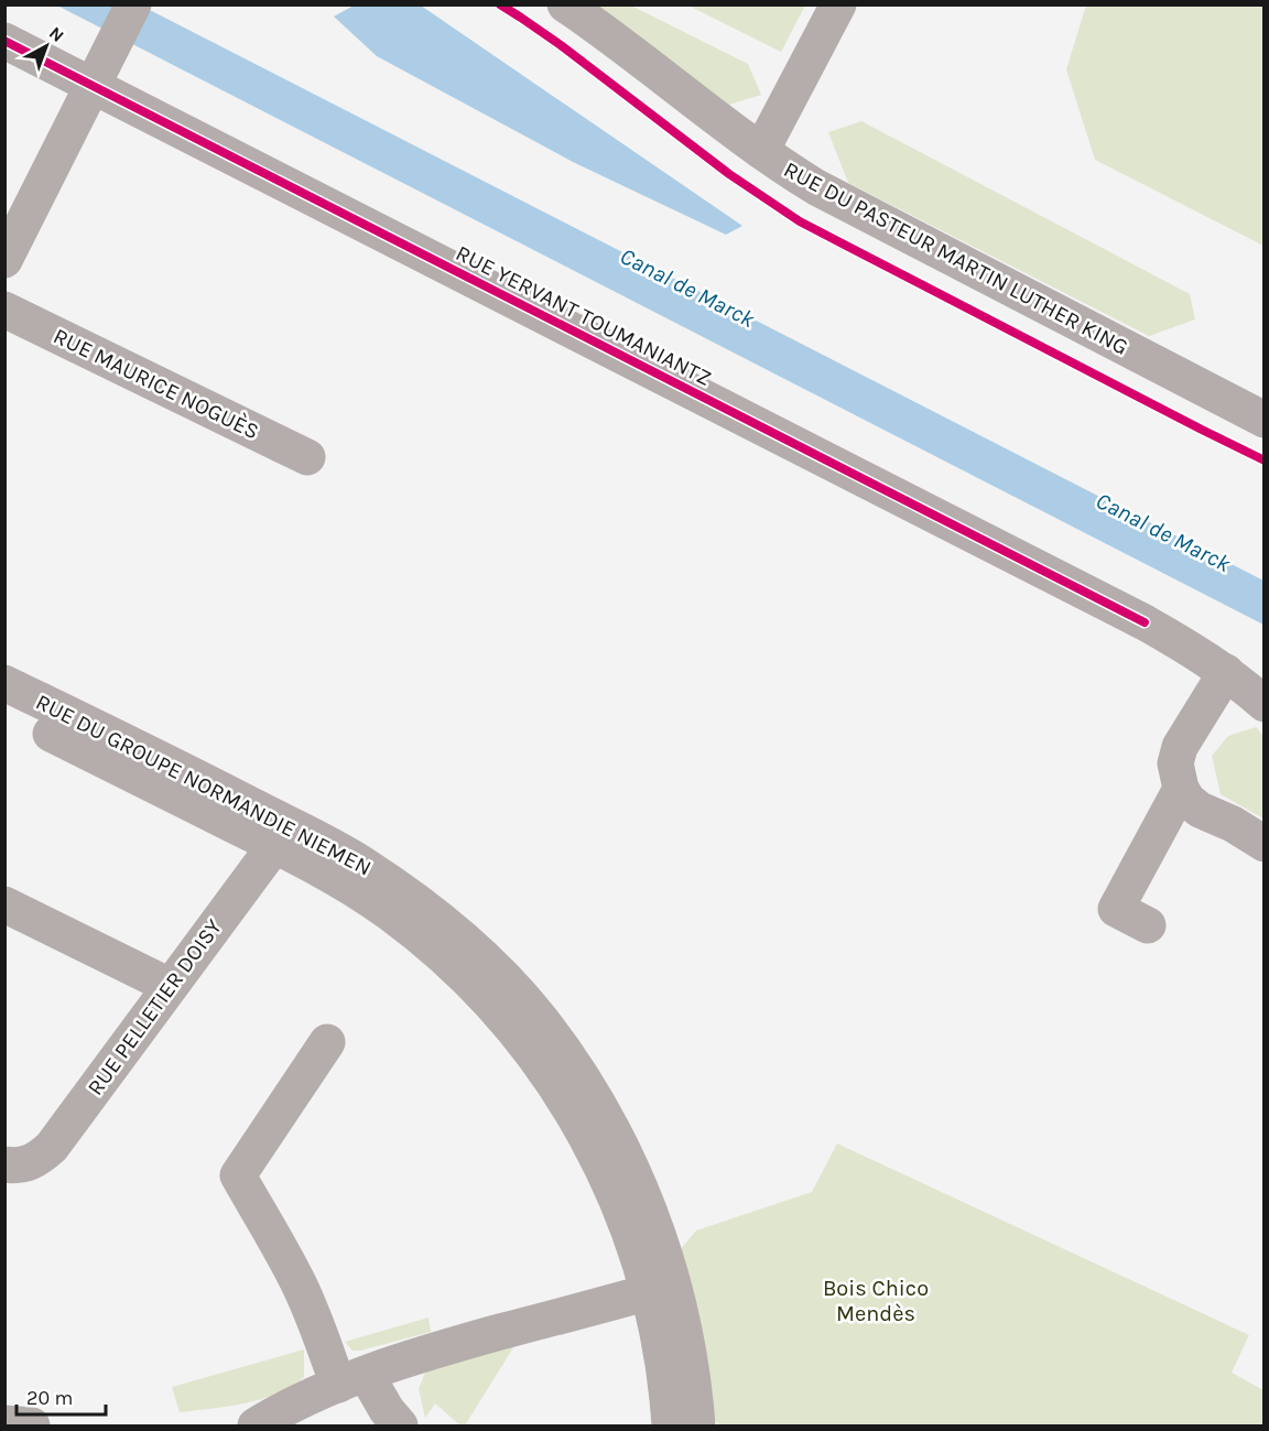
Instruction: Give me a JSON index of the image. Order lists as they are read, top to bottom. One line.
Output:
{"streets":{"street":["RUE DU PASTEUR MARTIN LUTHER KING","RUE YERVANT TOUMANIANTZ","RUE MAURICE NOGUÈS","RUE DU GROUPE NORMANDIE NIEMEN","RUE PELLETIER DOISY"]},"crossings":[["RUE DU GROUPE NORMANDIE NIEMEN","RUE PELLETIER DOISY"]],"water":["Canal de Marck"],"parks":["Bois Chico Mendès"],"scale_bar":"20 m","north":"top right"}
